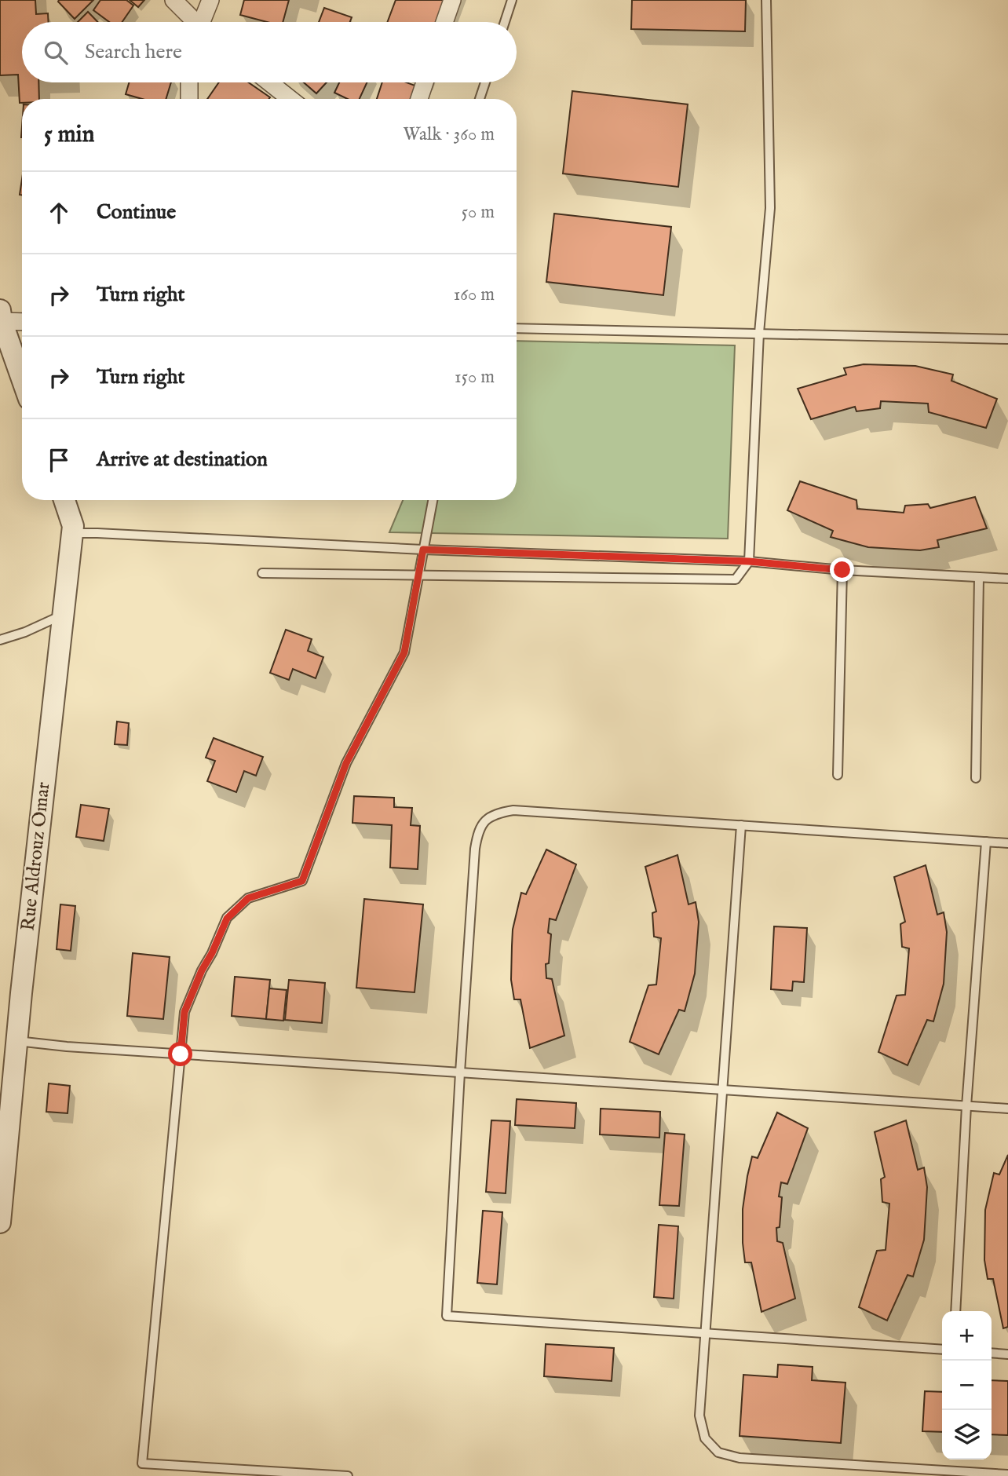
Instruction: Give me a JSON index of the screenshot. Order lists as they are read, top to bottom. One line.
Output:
{"streets":{"street":["Rue Aldrouz Omar"]},"page":{"search":"Search here","heading":["5 min","Walk · 360 m"],"list":[["Continue","50 m"],["Turn right","160 m"],["Turn right","150 m"],"Arrive at destination"],"map_buttons":["+","−"]}}
